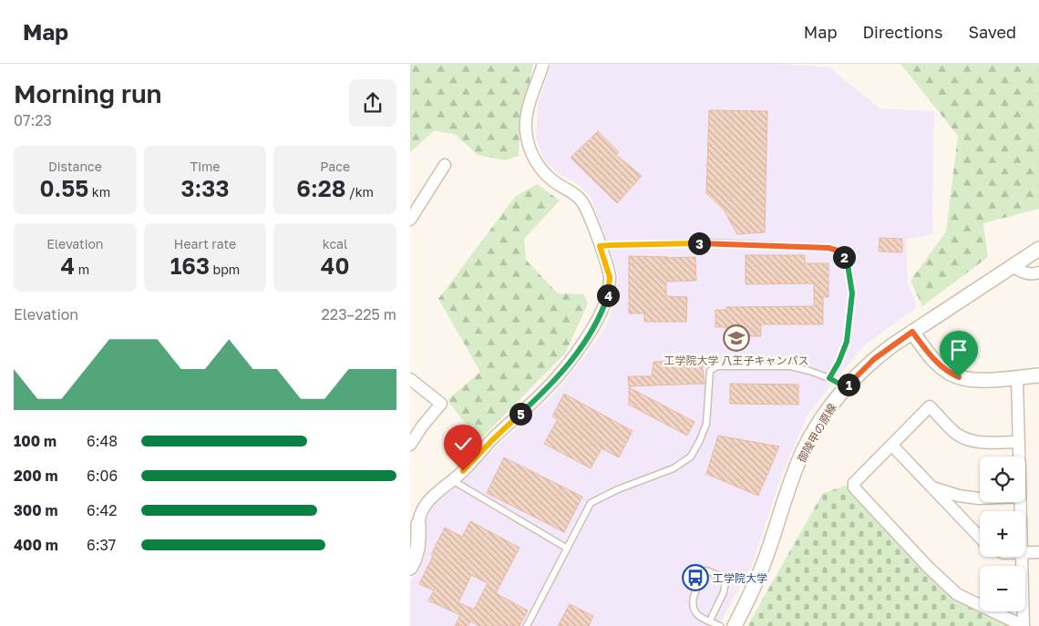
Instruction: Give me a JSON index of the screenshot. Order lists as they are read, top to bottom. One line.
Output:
{"streets":{"street":["御陵甲の原線"]},"places":{"school or university":["工学院大学 八王子キャンパス"],"bus stop":["工学院大学"]},"page":{"header":"Map","nav":["Map","Directions","Saved"],"heading":["Morning run","07:23"],"stats":[["Distance","0.55 km"],["Time","3:33"],["Pace","6:28 /km"],["Elevation","4 m"],["Heart rate","163 bpm"],["kcal","40"]],"pins":["3","2","4","1","5"],"chart":["Elevation","223–225 m"],"list":[{"name":"100 m","note":"6:48"},{"name":"200 m","note":"6:06"},{"name":"300 m","note":"6:42"},{"name":"400 m","note":"6:37"}],"map_buttons":["+","−"]}}
